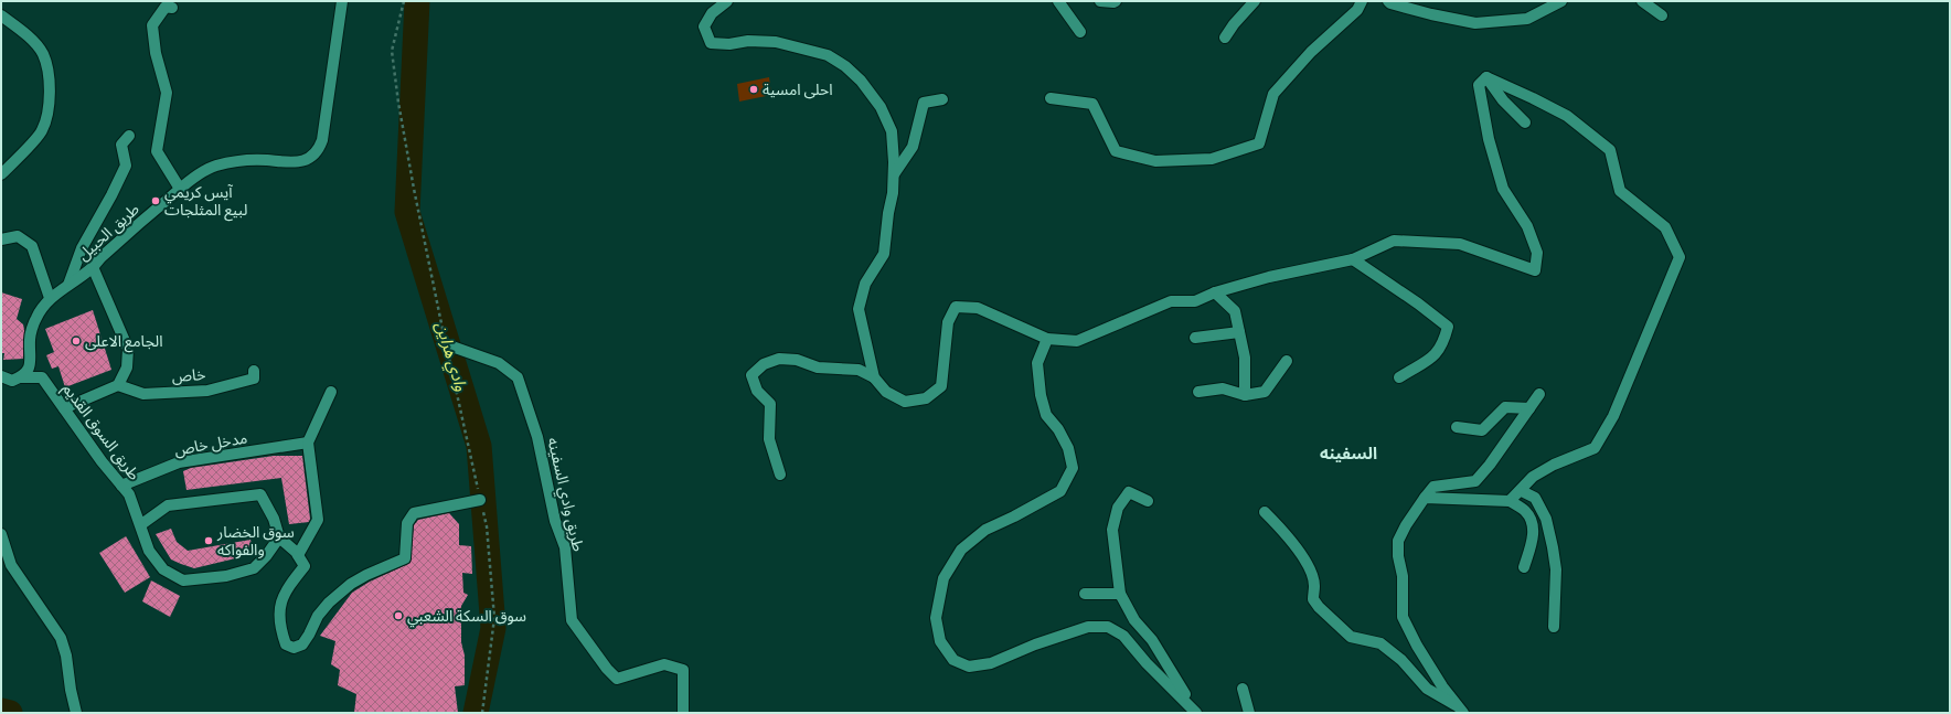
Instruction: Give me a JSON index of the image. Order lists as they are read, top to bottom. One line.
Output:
{"streets":{"street":["طريق الحبيل","خاص","طريق السوق القديم","مدخل خاص","طريق وادي السفينه"]},"crossings":[["طريق الحبيل","طريق السوق القديم"],["طريق السوق القديم","مدخل خاص"]],"districts":["السفينه"],"water":["وادي هراين"],"places":["احلى امسية","آيس كريمي لبيع المثلجات","الجامع الاعلى","سوق الخضار والفواكه","سوق السكة الشعبي"]}
